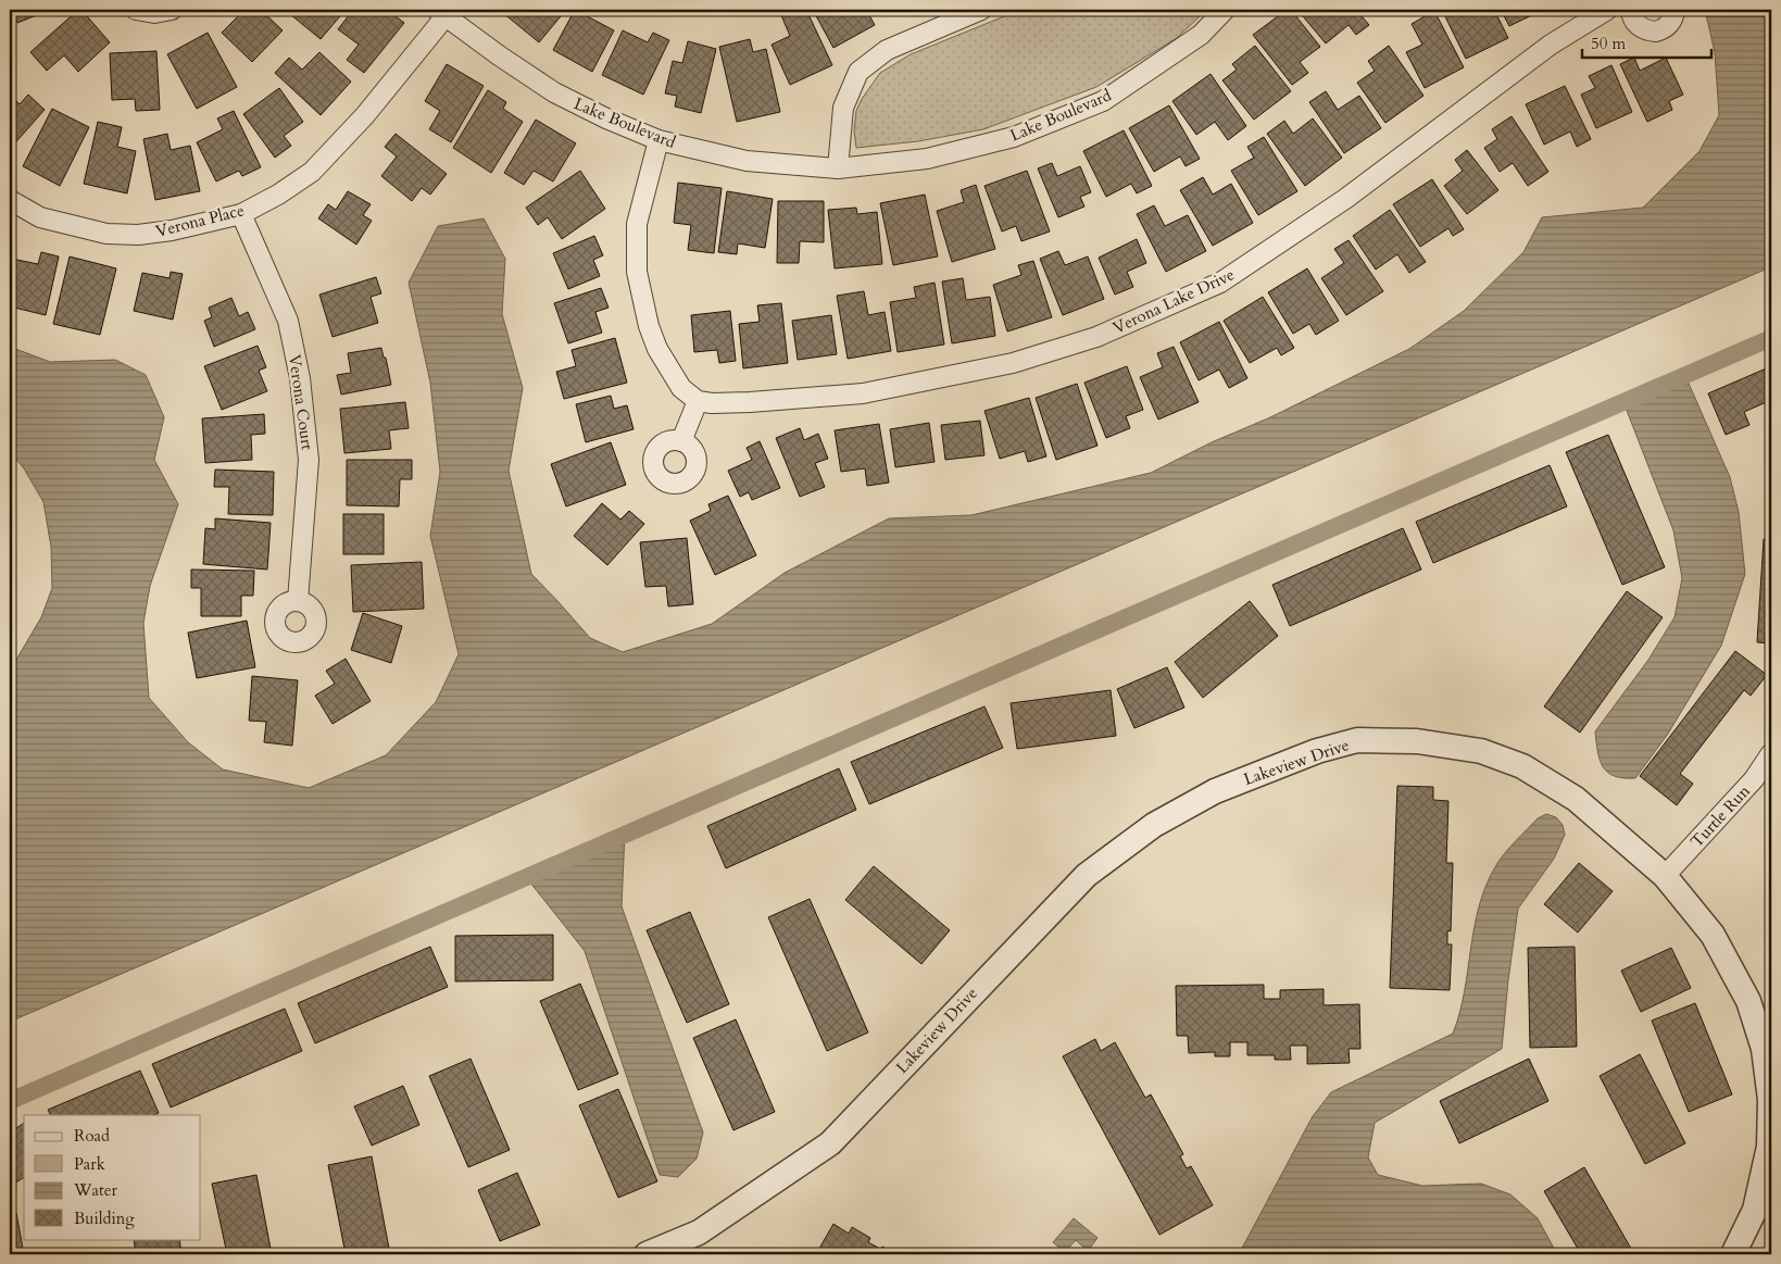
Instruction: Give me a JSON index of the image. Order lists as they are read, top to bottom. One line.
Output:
{"streets":{"street":["Lake Boulevard","Verona Place","Verona Lake Drive","Verona Court","Lakeview Drive","Turtle Run"]},"crossings":[["Lake Boulevard","Verona Place"],["Verona Place","Verona Court"],["Lakeview Drive","Turtle Run"]],"legend":["Road","Park","Water","Building"],"scale_bar":"50 m"}
